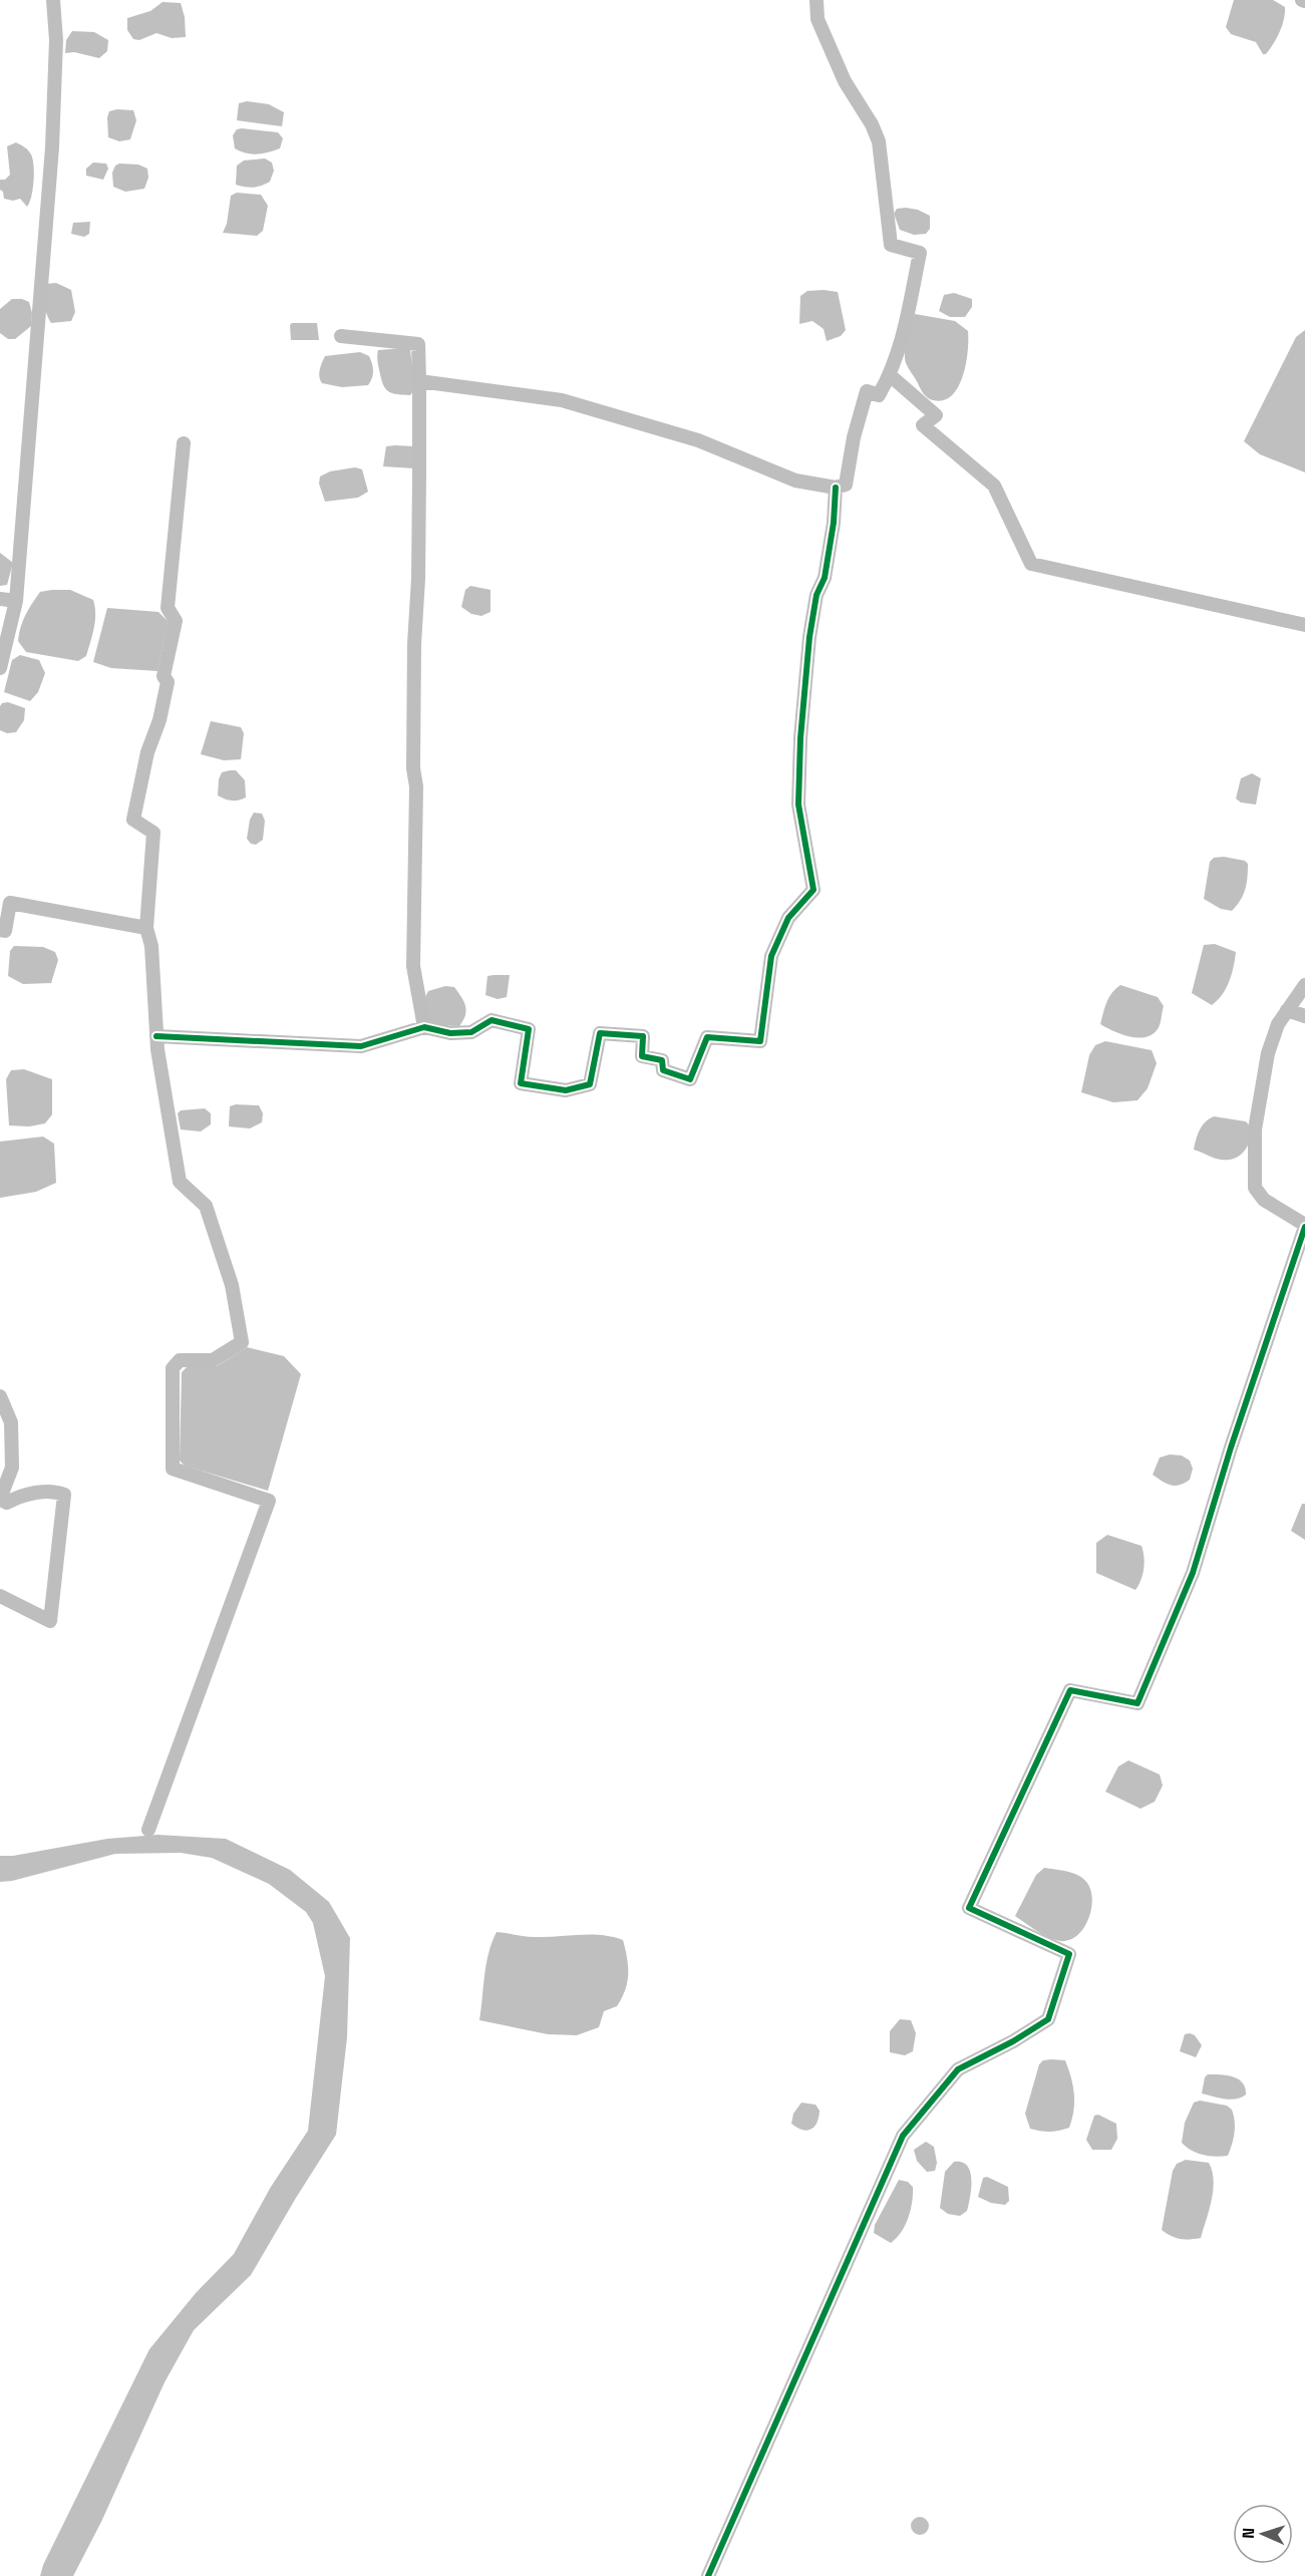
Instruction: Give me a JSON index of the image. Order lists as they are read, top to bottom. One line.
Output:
{"north":"left"}
